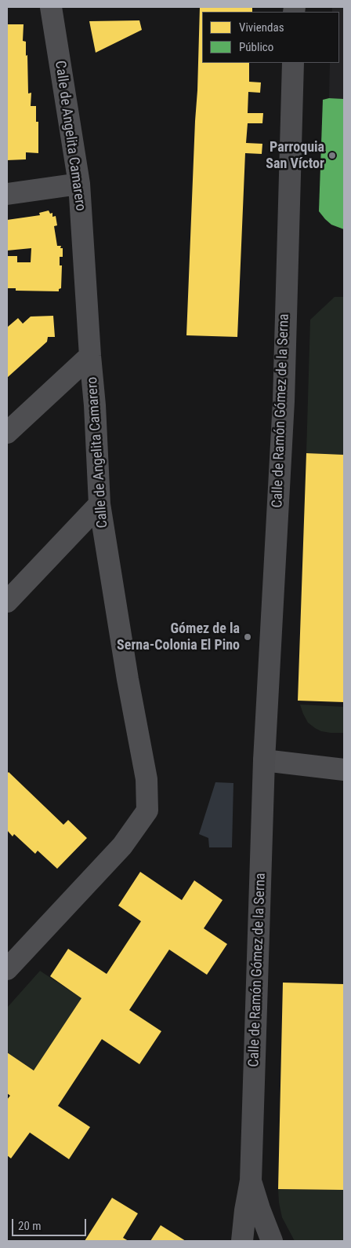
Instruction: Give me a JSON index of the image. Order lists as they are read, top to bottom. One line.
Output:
{"streets":{"street":["Calle de Angelita Camarero","Calle de Ramón Gómez de la Serna"]},"places":["Parroquia San Víctor","Gómez de la Serna-Colonia El Pino"],"legend":["Viviendas","Público"],"scale_bar":"20 m"}
